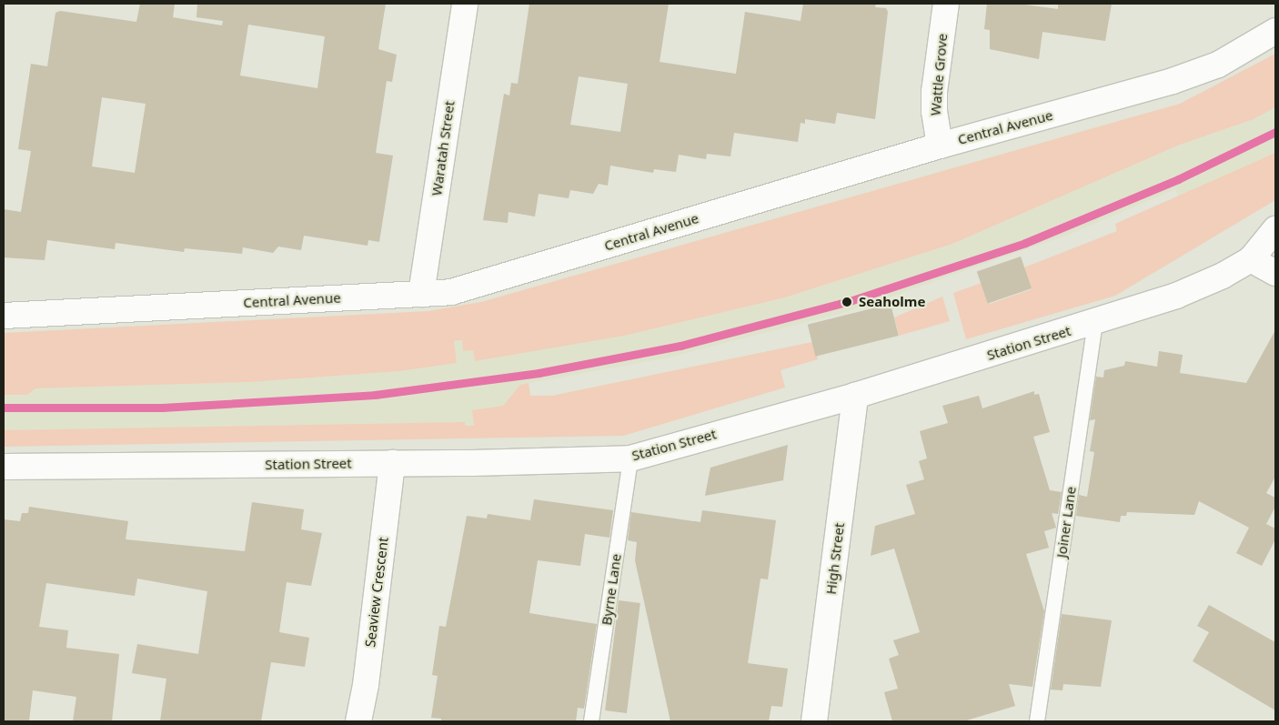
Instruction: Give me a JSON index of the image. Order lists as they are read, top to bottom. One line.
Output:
{"streets":{"street":["Wattle Grove","Central Avenue","Waratah Street","Station Street","High Street","Seaview Crescent"],"lane":["Joiner Lane","Byrne Lane"]},"crossings":[["Wattle Grove","Central Avenue"],["Central Avenue","Waratah Street"],["Station Street","Joiner Lane"],["Station Street","High Street"],["Station Street","Byrne Lane"],["Station Street","Seaview Crescent"]],"places":["Seaholme"]}
